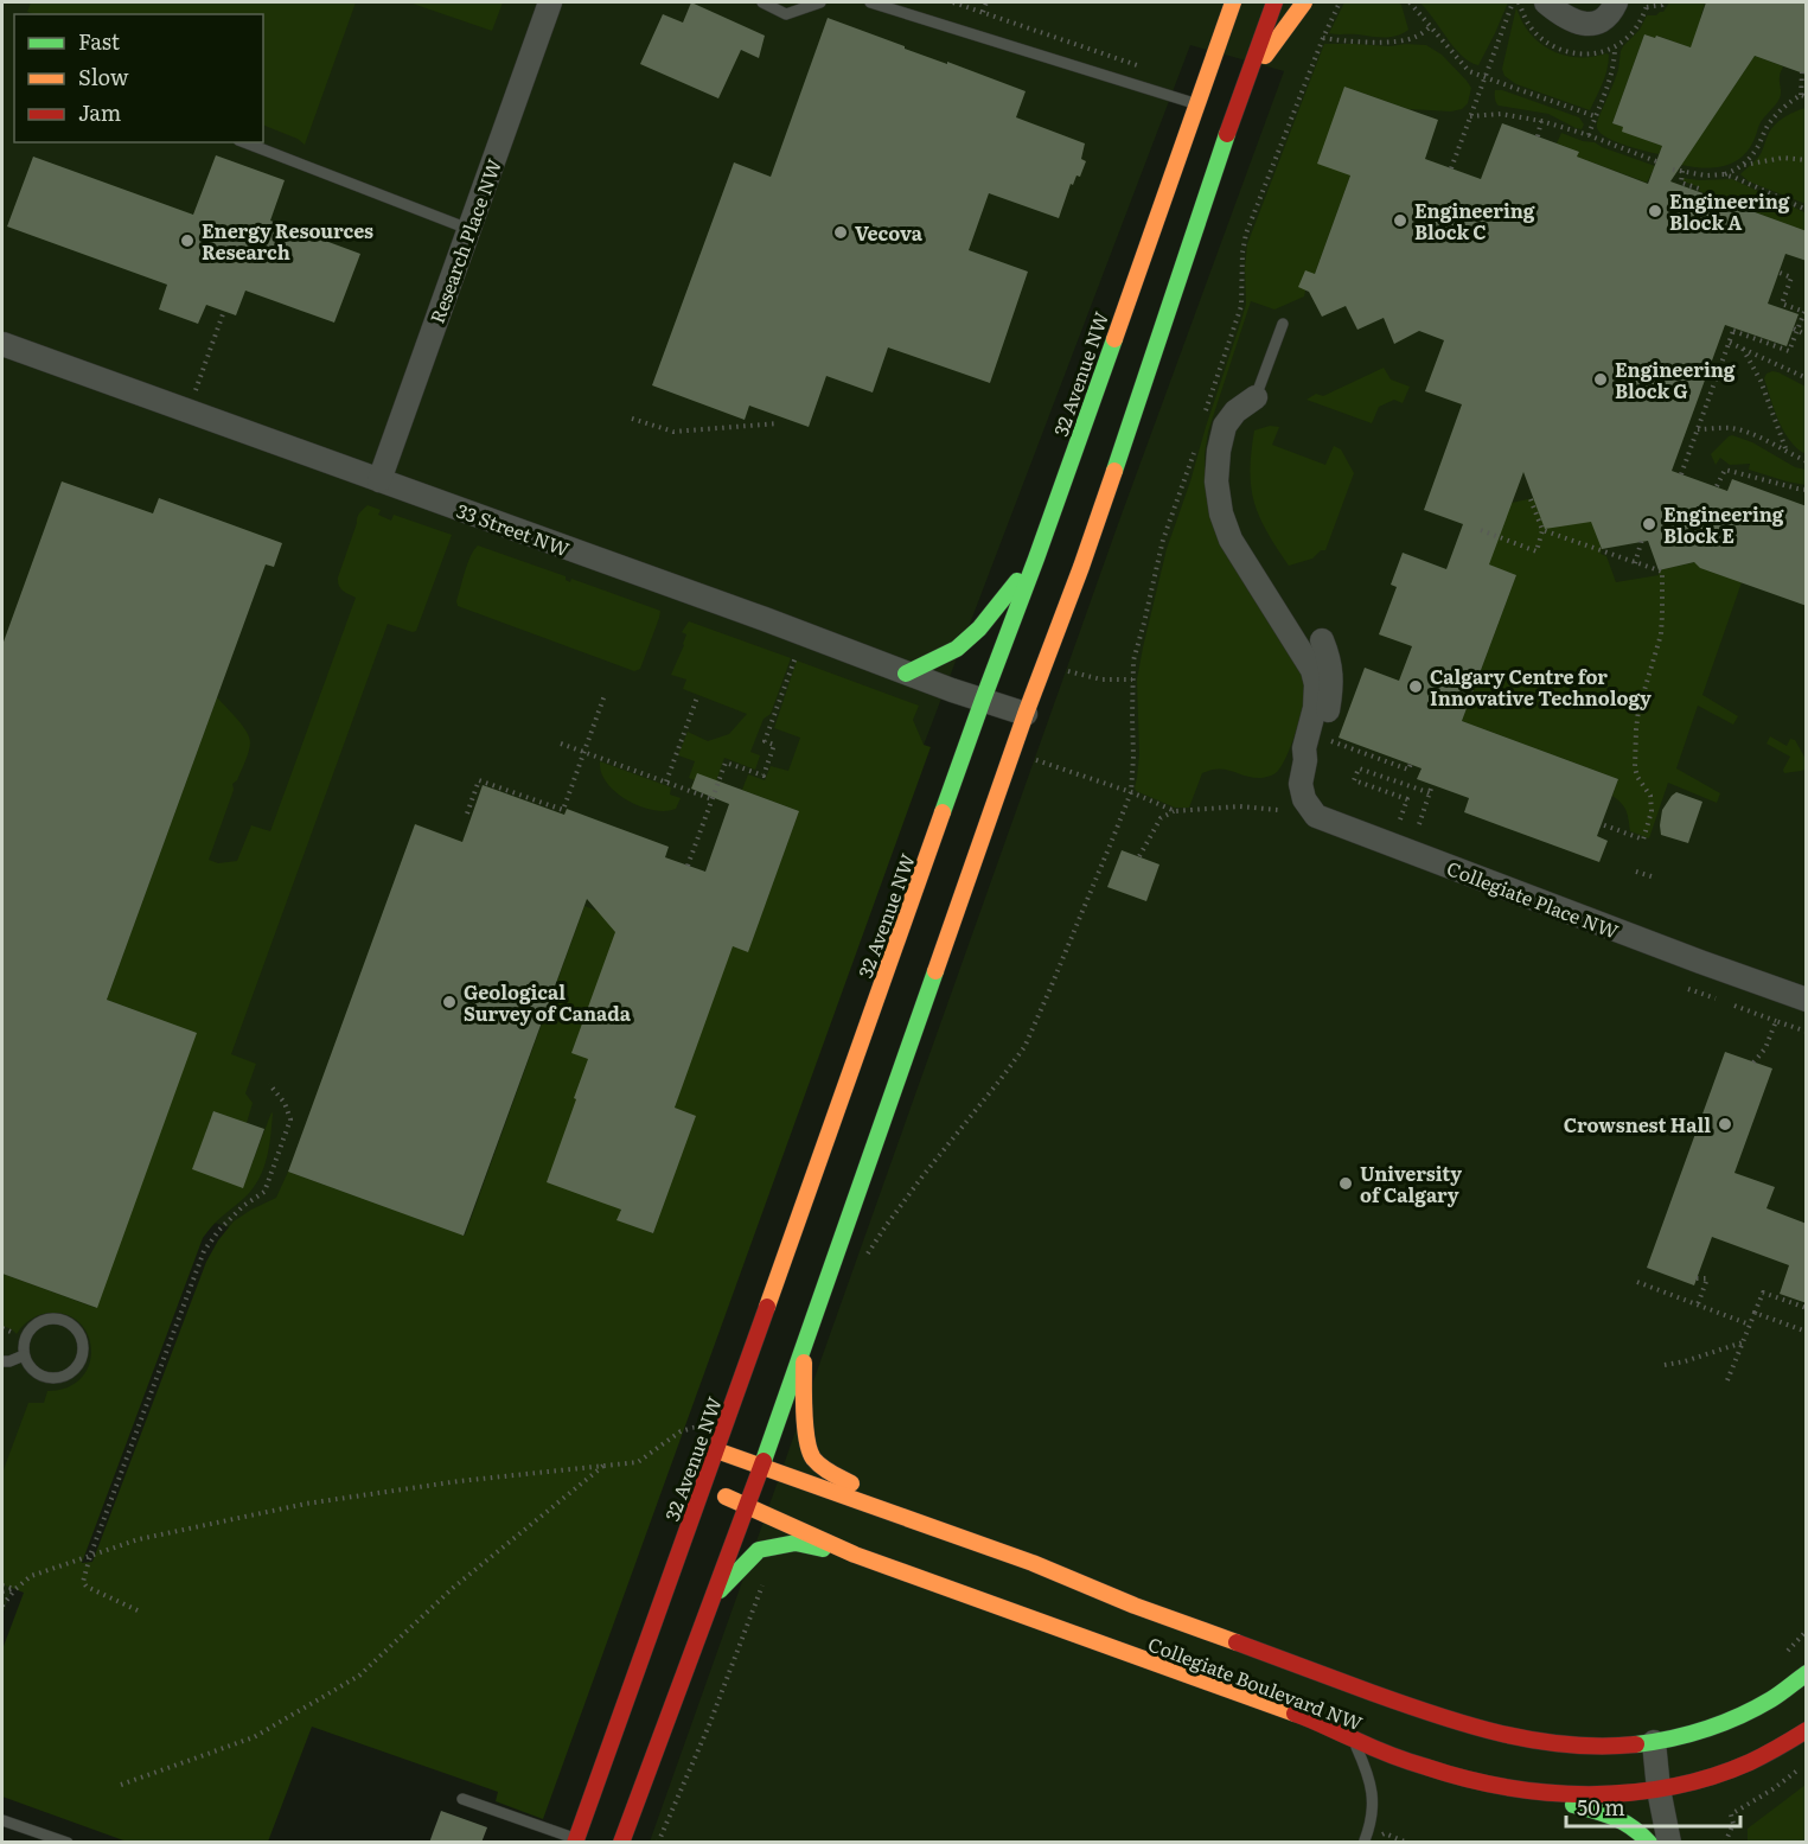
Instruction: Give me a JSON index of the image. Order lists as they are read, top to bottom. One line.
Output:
{"streets":{"main road":["32 Avenue NW","Collegiate Boulevard NW"],"street":["Research Place NW","33 Street NW","Collegiate Place NW"]},"crossings":[["Research Place NW","33 Street NW"],["32 Avenue NW","33 Street NW"],["32 Avenue NW","Collegiate Boulevard NW"]],"places":["Engineering Block A","Engineering Block C","Vecova","Energy Resources Research","Engineering Block G","Engineering Block E","Calgary Centre for Innovative Technology","Geological Survey of Canada","Crowsnest Hall","University of Calgary"],"legend":["Fast","Slow","Jam"],"scale_bar":"50 m"}
